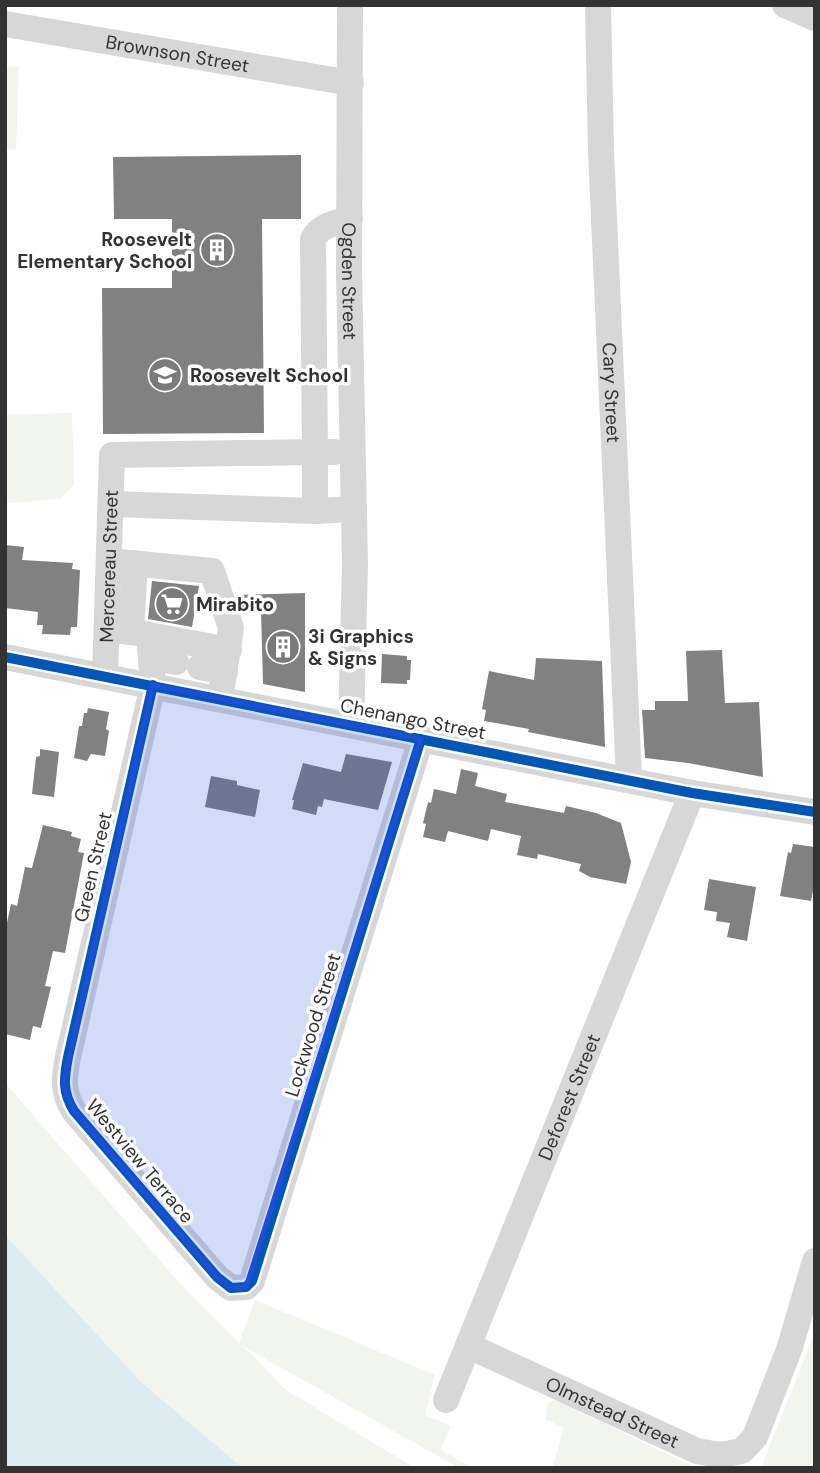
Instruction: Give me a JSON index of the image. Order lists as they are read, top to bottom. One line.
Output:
{"streets":{"street":["Brownson Street","Ogden Street","Cary Street","Mercereau Street","Chenango Street","Green Street","Lockwood Street","Deforest Street","Westview Terrace","Olmstead Street"]},"crossings":[["Brownson Street","Ogden Street"],["Ogden Street","Chenango Street"],["Cary Street","Chenango Street"],["Mercereau Street","Chenango Street"],["Mercereau Street","Green Street"],["Chenango Street","Green Street"],["Chenango Street","Lockwood Street"],["Chenango Street","Deforest Street"],["Green Street","Westview Terrace"],["Lockwood Street","Westview Terrace"],["Deforest Street","Olmstead Street"]],"places":{"building":["Roosevelt Elementary School","3i Graphics & Signs"],"school or university":["Roosevelt School"],"supermarket":["Mirabito"]}}
